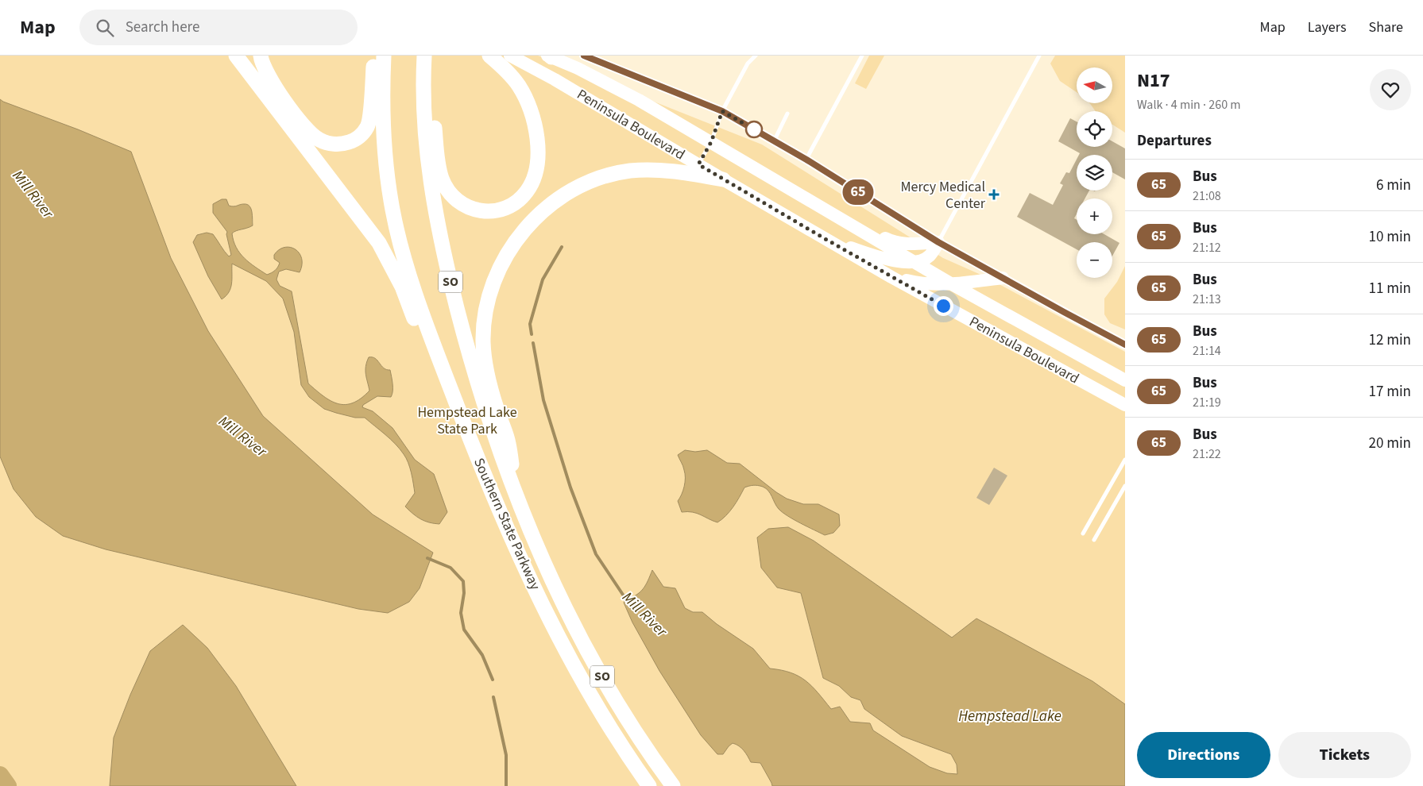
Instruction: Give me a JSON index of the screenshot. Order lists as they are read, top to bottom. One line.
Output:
{"streets":{"highway":["SO","Southern State Parkway"],"main road":["Peninsula Boulevard"]},"water":["Mill River","Hempstead Lake"],"parks":["Hempstead Lake State Park"],"places":{"health":["Mercy Medical Center"]},"lines":["bus line 65"],"north":"left","page":{"header":"Map","search":"Search here","nav":["Map","Layers","Share"],"on_map":"65","heading":[["N17","Walk · 4 min · 260 m"],"Departures"],"map_buttons":["+","−"],"list":[{"mark":"65","name":"Bus","note":"21:08","value":"6 min"},{"mark":"65","name":"Bus","note":"21:12","value":"10 min"},{"mark":"65","name":"Bus","note":"21:13","value":"11 min"},{"mark":"65","name":"Bus","note":"21:14","value":"12 min"},{"mark":"65","name":"Bus","note":"21:19","value":"17 min"},{"mark":"65","name":"Bus","note":"21:22","value":"20 min"}],"buttons":["Directions","Tickets"]}}
